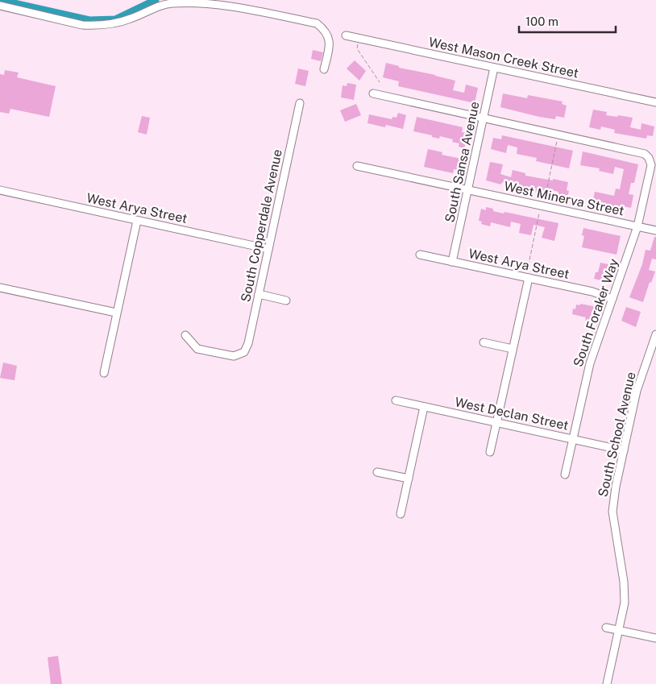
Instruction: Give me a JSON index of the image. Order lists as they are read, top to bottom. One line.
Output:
{"streets":{"street":["West Mason Creek Street","South Sansa Avenue","West Minerva Street","West Arya Street","South Copperdale Avenue","South Foraker Way","West Declan Street","South School Avenue"]},"crossings":[["West Mason Creek Street","South Sansa Avenue"],["South Sansa Avenue","West Minerva Street"],["South Sansa Avenue","West Arya Street"],["South Sansa Avenue","South Foraker Way"],["West Minerva Street","South Foraker Way"],["West Arya Street","South Copperdale Avenue"],["West Arya Street","South Foraker Way"],["South Foraker Way","West Declan Street"],["West Declan Street","South School Avenue"]],"scale_bar":"100 m"}
